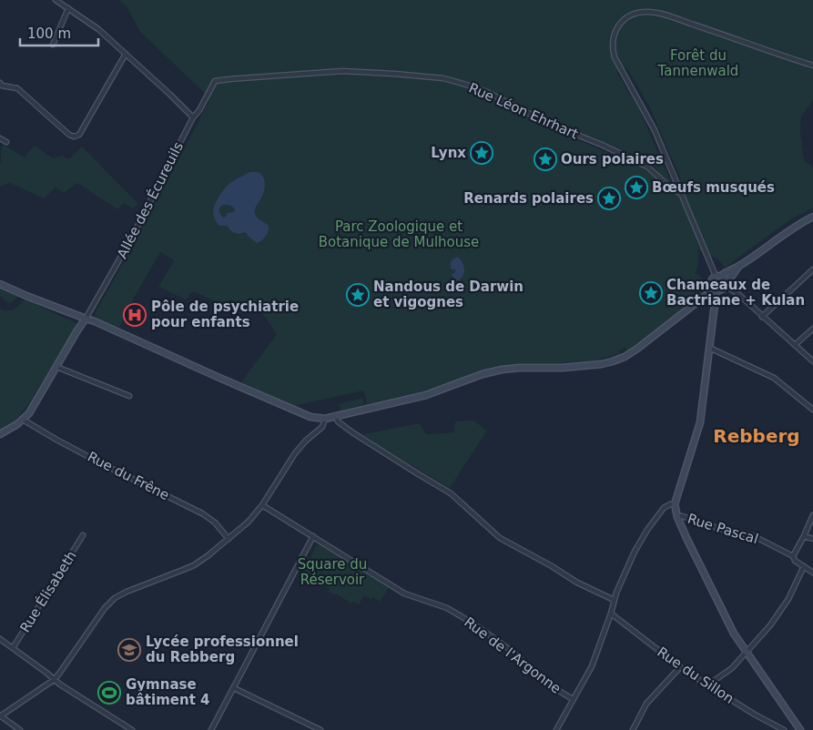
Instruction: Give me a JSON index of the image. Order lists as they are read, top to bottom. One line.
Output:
{"streets":{"street":["Rue Léon Ehrhart","Allée des Écureuils","Rue du Frêne","Rue Pascal","Rue Élisabeth","Rue de l'Argonne","Rue du Sillon"]},"crossings":[["Rue Léon Ehrhart","Allée des Écureuils"]],"districts":["Rebberg"],"parks":["Forêt du Tannenwald","Parc Zoologique et Botanique de Mulhouse","Square du Réservoir"],"places":{"place":["Lynx","Ours polaires","Bœufs musqués","Renards polaires","Chameaux de Bactriane + Kulan","Nandous de Darwin et vigognes"],"hospital":["Pôle de psychiatrie pour enfants"],"school or university":["Lycée professionnel du Rebberg"],"sports":["Gymnase bâtiment 4"]},"scale_bar":"100 m"}
